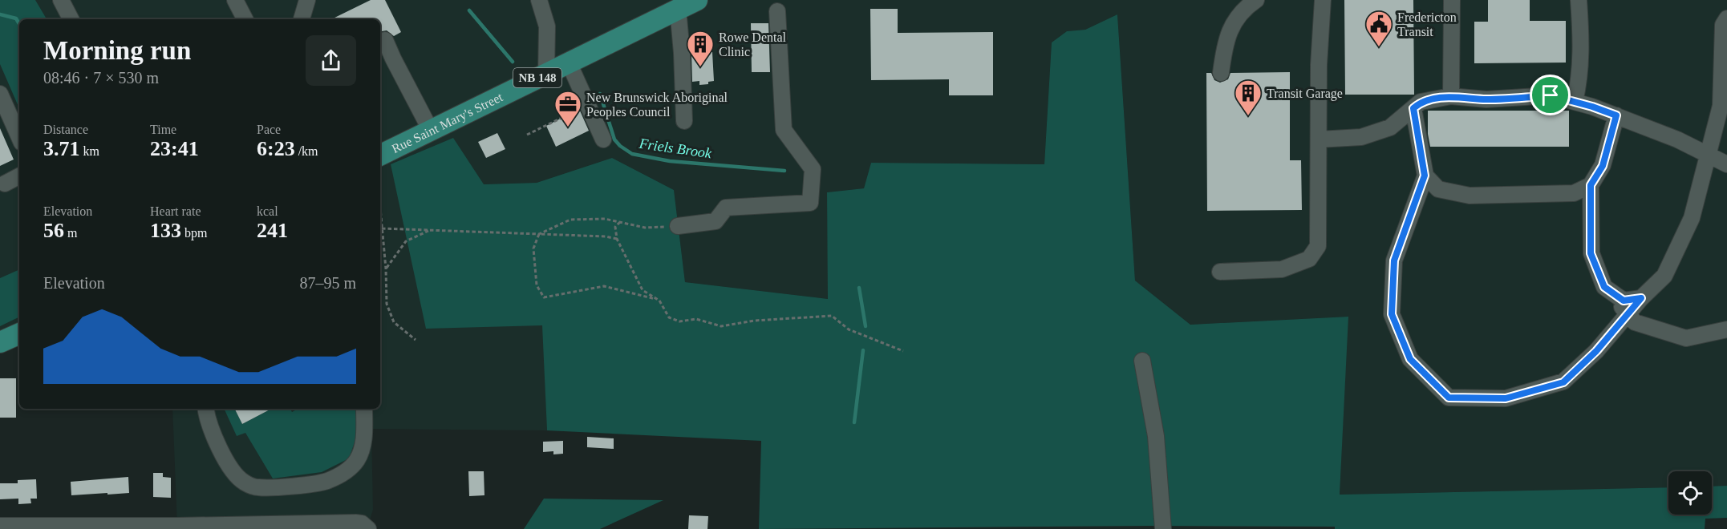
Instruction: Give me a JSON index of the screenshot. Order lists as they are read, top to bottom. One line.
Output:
{"streets":{"main road":["NB 148","Rue Saint Mary's Street"]},"water":["Friels Brook"],"places":{"public building":["Fredericton Transit"],"building":["Rowe Dental Clinic","Transit Garage"],"office":["New Brunswick Aboriginal Peoples Council"]},"page":{"heading":["Morning run","08:46 · 7 × 530 m"],"stats":[["Distance","3.71 km"],["Time","23:41"],["Pace","6:23 /km"],["Elevation","56 m"],["Heart rate","133 bpm"],["kcal","241"]],"chart":["Elevation","87–95 m"]}}
